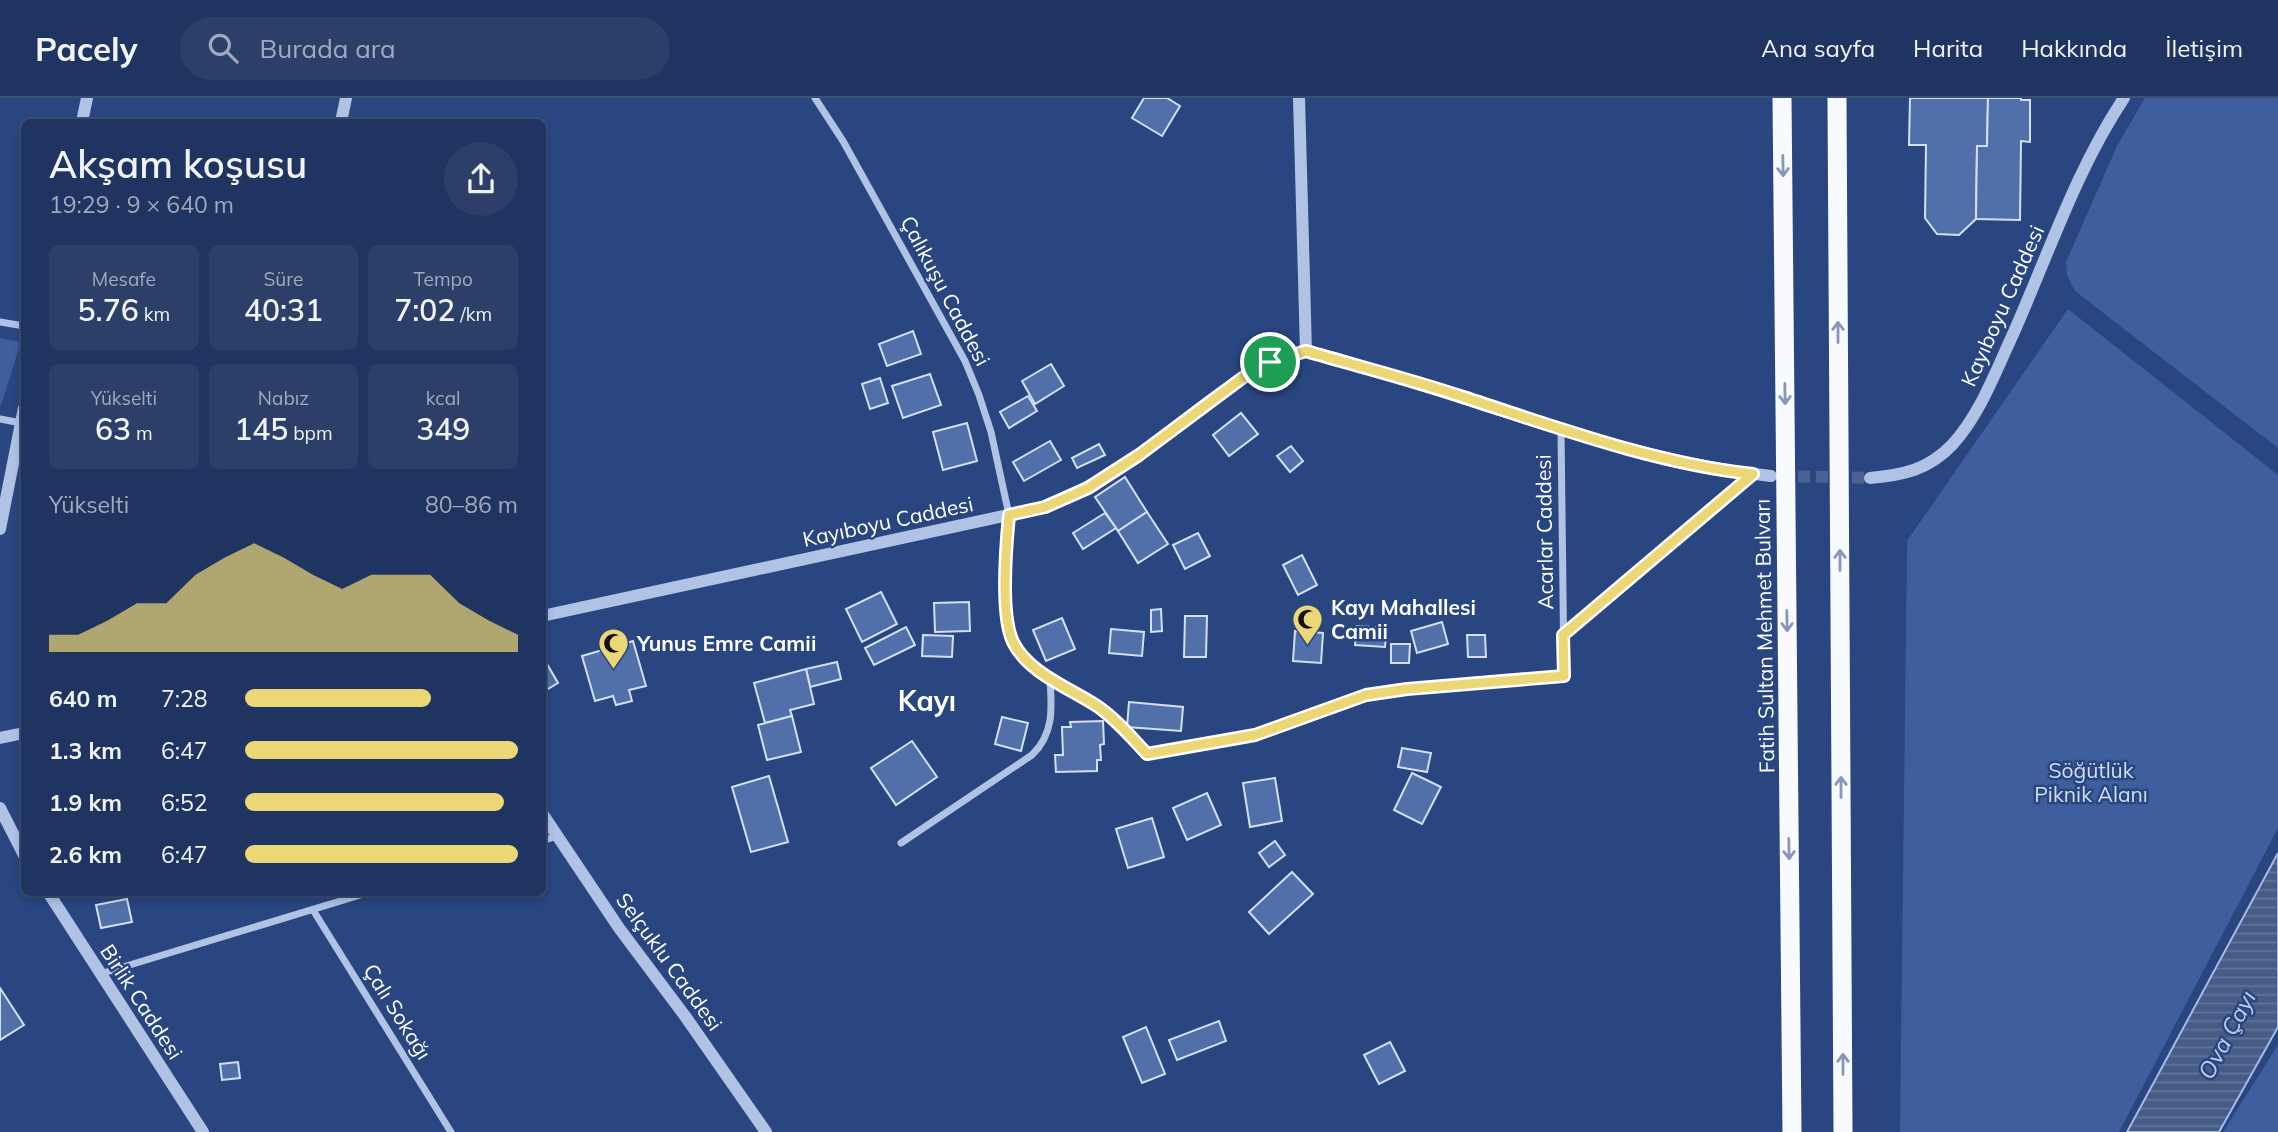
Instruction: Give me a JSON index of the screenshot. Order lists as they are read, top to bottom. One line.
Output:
{"streets":{"highway":["Fatih Sultan Mehmet Bulvarı"],"street":["Çalıkuşu Caddesi","Kayıboyu Caddesi","Acarlar Caddesi","Selçuklu Caddesi","Birlik Caddesi","Çalı Sokağı"]},"crossings":[["Çalıkuşu Caddesi","Kayıboyu Caddesi"],["Çalıkuşu Caddesi","Acarlar Caddesi"]],"districts":["Kayı"],"water":["Ova Çayı"],"parks":["Söğütlük Piknik Alanı"],"places":{"mosque":["Kayı Mahallesi Camii","Yunus Emre Camii"]},"page":{"header":"Pacely","search":"Burada ara","nav":["Ana sayfa","Harita","Hakkında","İletişim"],"heading":["Akşam koşusu","19:29 · 9 × 640 m"],"stats":[["Mesafe","5.76 km"],["Süre","40:31"],["Tempo","7:02 /km"],["Yükselti","63 m"],["Nabız","145 bpm"],["kcal","349"]],"chart":["Yükselti","80–86 m"],"list":[{"name":"640 m","note":"7:28"},{"name":"1.3 km","note":"6:47"},{"name":"1.9 km","note":"6:52"},{"name":"2.6 km","note":"6:47"}]}}
